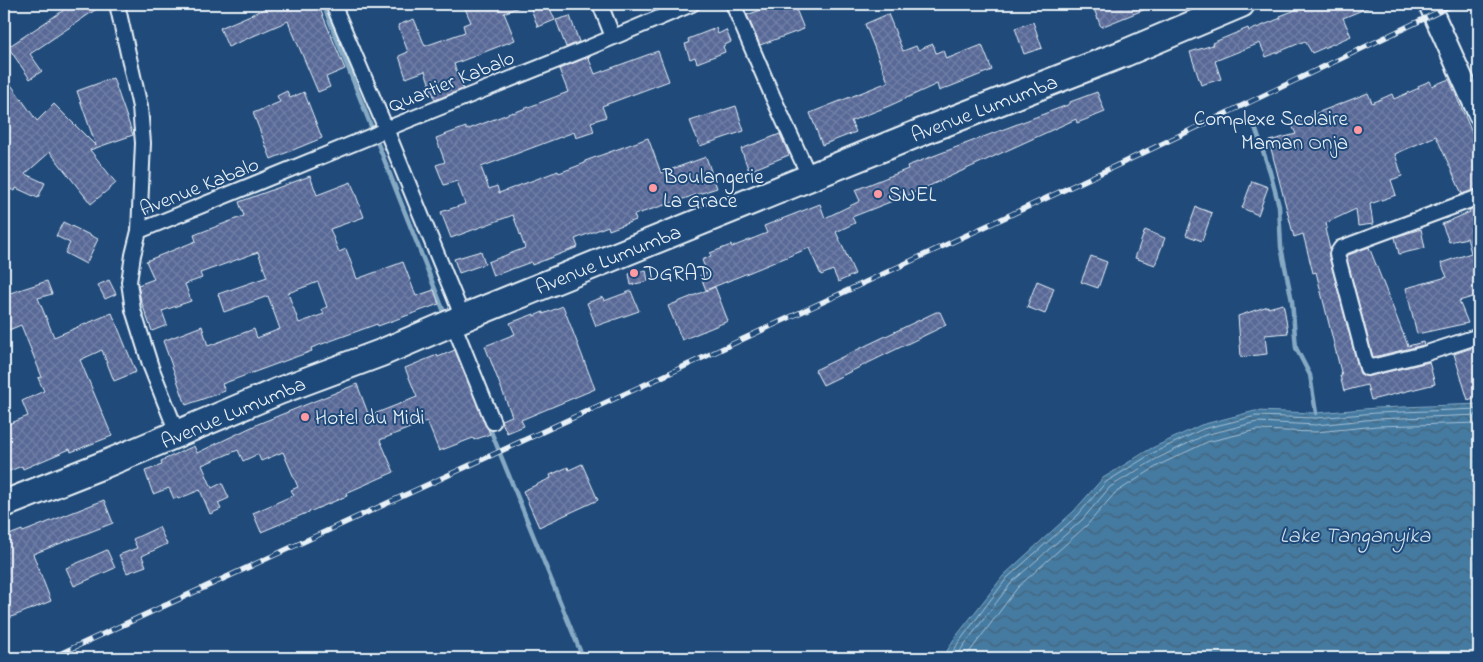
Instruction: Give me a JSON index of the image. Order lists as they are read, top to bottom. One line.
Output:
{"streets":{"highway":["Avenue Lumumba"],"street":["Quartier Kabalo","Avenue Kabalo"]},"crossings":[["Quartier Kabalo","Avenue Lumumba"],["Quartier Kabalo","Avenue Kabalo"],["Avenue Lumumba","Avenue Kabalo"]],"water":["Lake Tanganyika"],"places":["Complexe Scolaire Maman Onja","Boulangerie La Grace","SNEL","DGRAD","Hotel du Midi"]}
